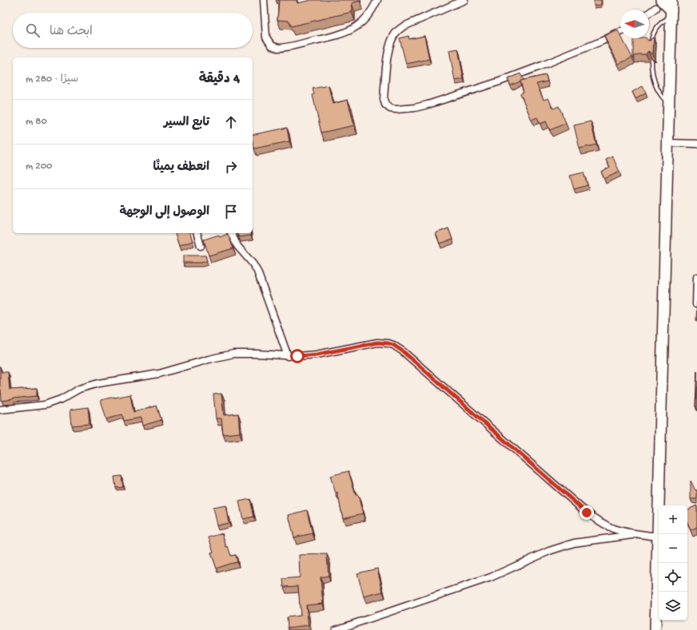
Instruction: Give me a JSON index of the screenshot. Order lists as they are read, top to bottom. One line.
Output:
{"north":"left","page":{"search":"ابحث هنا","heading":["4 دقيقة","سيرًا · 280 m"],"list":[["تابع السير","80 m"],["انعطف يمينًا","200 m"],"الوصول إلى الوجهة"],"map_buttons":["+","−"]}}
